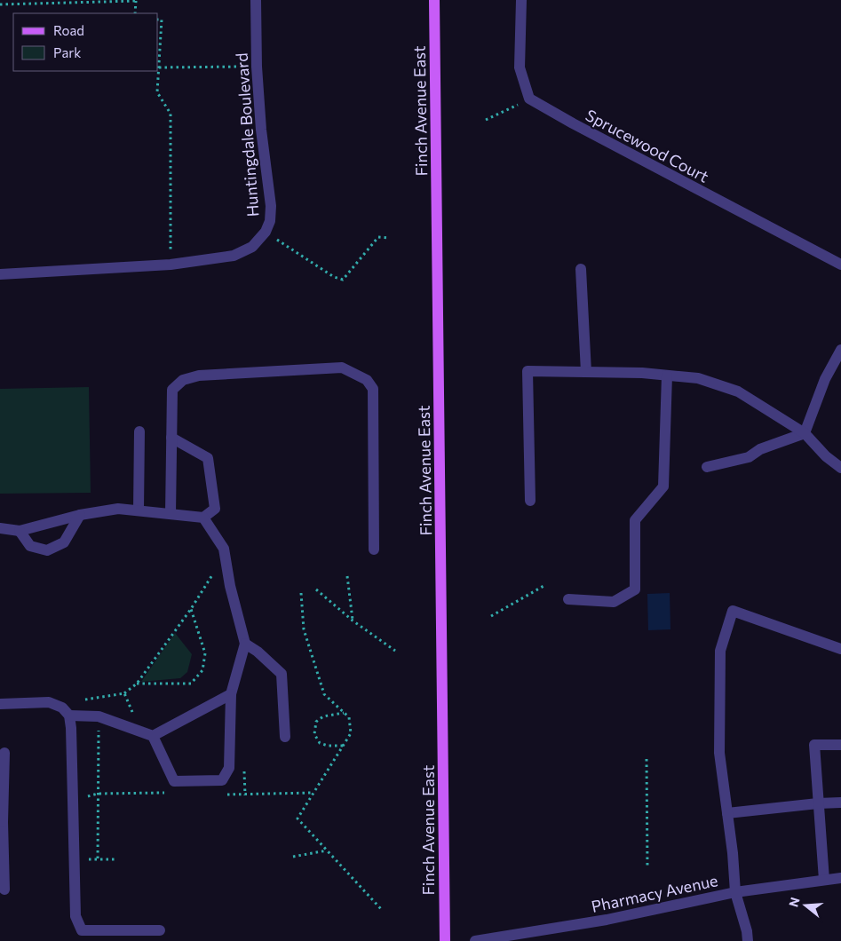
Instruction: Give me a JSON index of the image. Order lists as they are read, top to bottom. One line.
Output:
{"streets":{"main road":["Finch Avenue East"],"street":["Huntingdale Boulevard","Sprucewood Court","Pharmacy Avenue"]},"legend":["Road","Park"],"north":"left"}
